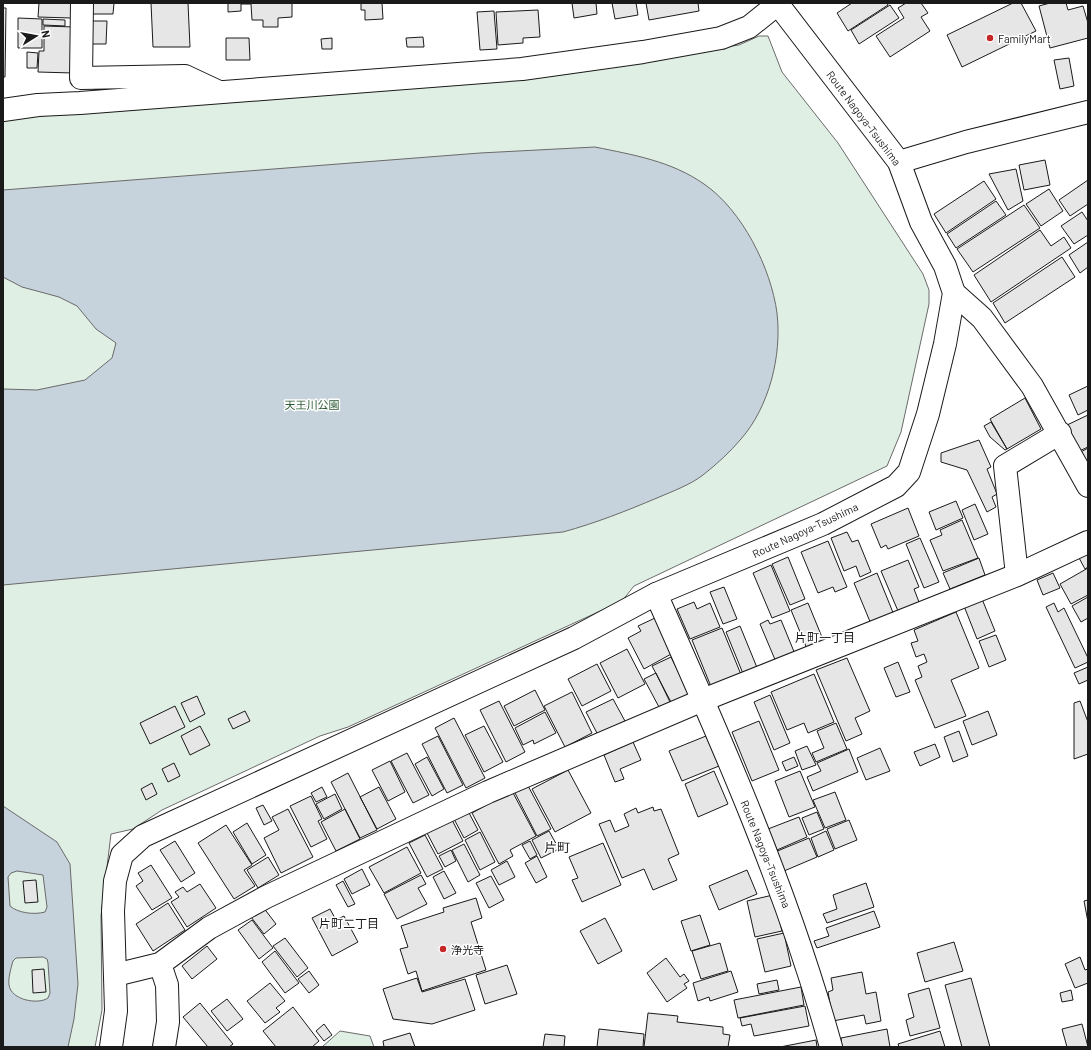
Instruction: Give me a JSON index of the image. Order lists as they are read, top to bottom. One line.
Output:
{"streets":{"street":["Route Nagoya-Tsushima"]},"districts":["片町一丁目","片町","片町二丁目"],"parks":["天王川公園"],"places":["FamilyMart","浄光寺"],"north":"right"}
